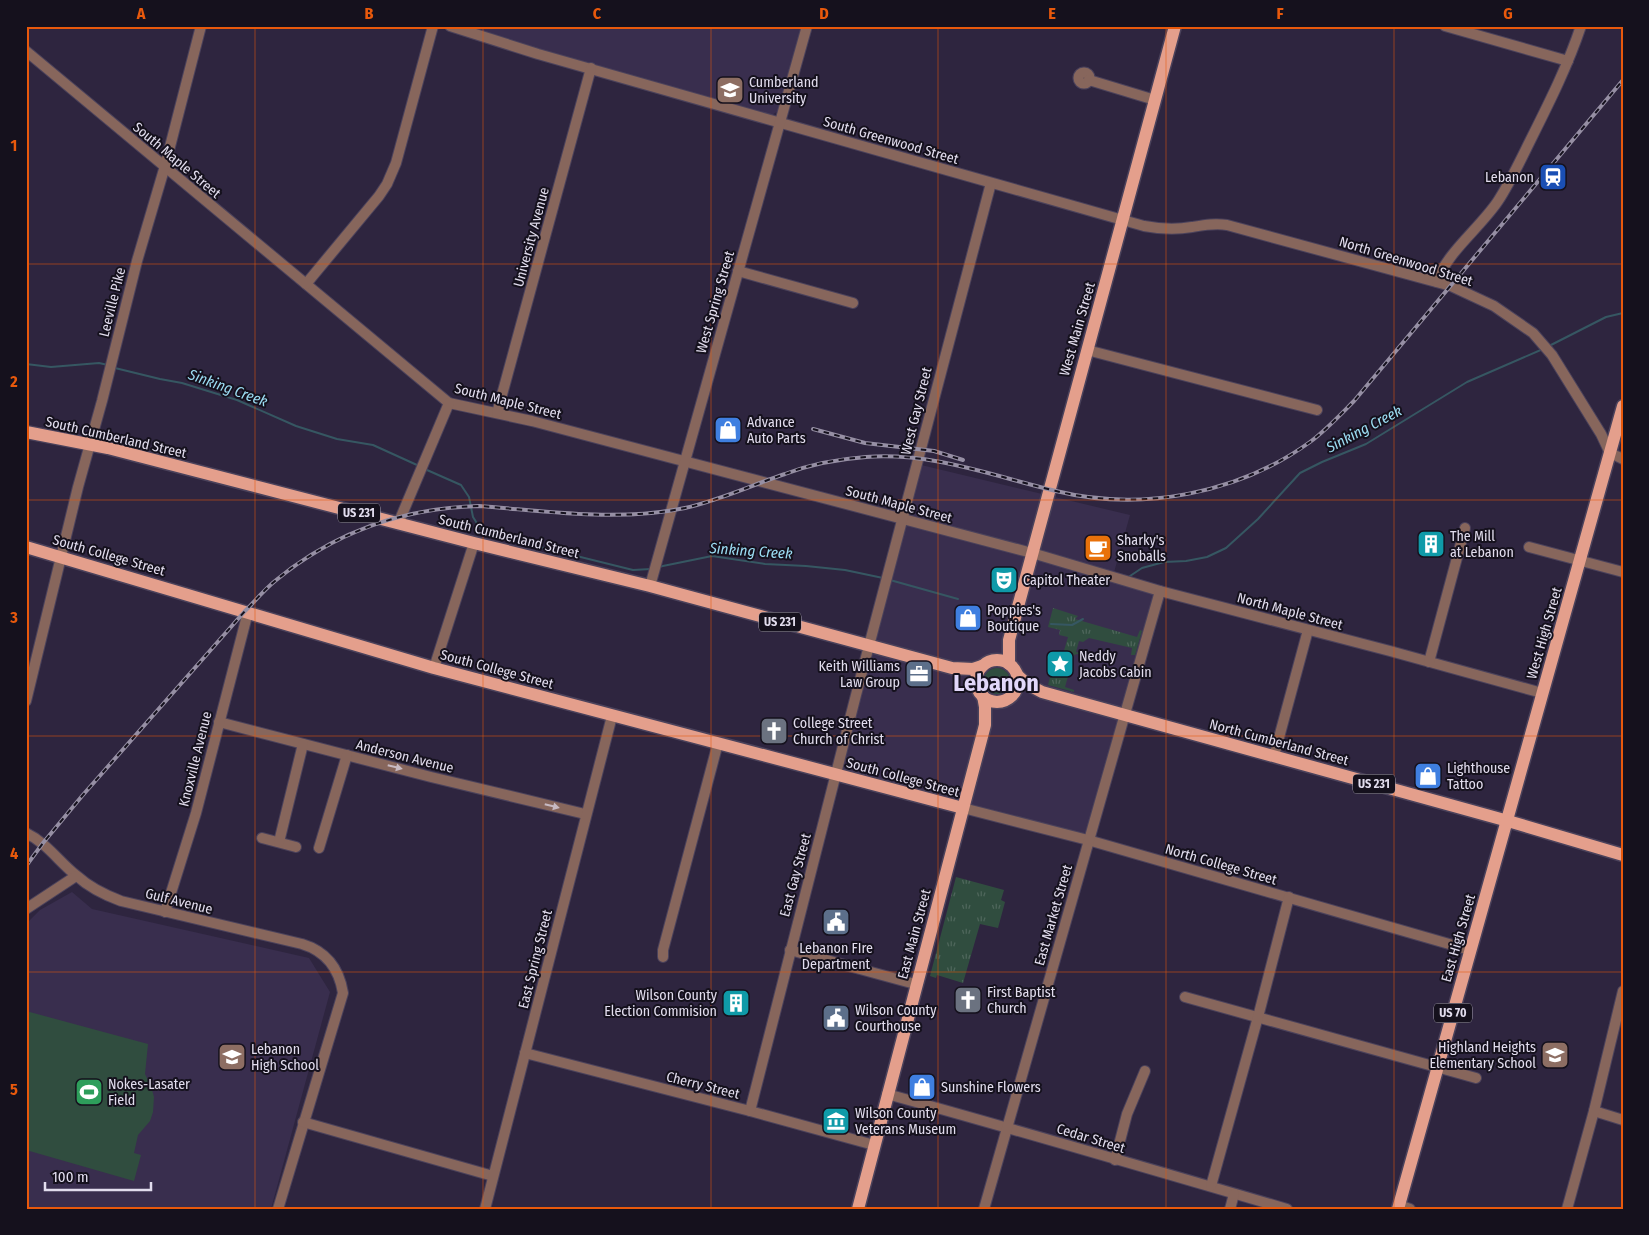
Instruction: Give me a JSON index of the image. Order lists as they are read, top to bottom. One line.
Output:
{"streets":{"main road":["West Main Street","South Cumberland Street","US 231","South College Street","West High Street","North Cumberland Street","East Main Street","East High Street","US 70"],"street":["South Greenwood Street","South Maple Street","University Avenue","North Greenwood Street","Leeville Pike","West Spring Street","West Gay Street","North Maple Street","Anderson Avenue","Knoxville Avenue","North College Street","East Gay Street","Gulf Avenue","East Market Street","East Spring Street","Cherry Street","Cedar Street"]},"crossings":[["South Greenwood Street","University Avenue"],["South Greenwood Street","North Greenwood Street"],["South Greenwood Street","West Spring Street"],["South Greenwood Street","West Main Street"],["South Greenwood Street","West Gay Street"],["South Maple Street","University Avenue"],["South Maple Street","Leeville Pike"],["South Maple Street","West Spring Street"],["South Maple Street","West Main Street"],["South Maple Street","West Gay Street"],["South Maple Street","North Maple Street"],["North Greenwood Street","West Main Street"],["North Greenwood Street","West High Street"],["North Greenwood Street","US 70"],["Leeville Pike","South Cumberland Street"],["Leeville Pike","South College Street"],["West Spring Street","South Cumberland Street"],["West Main Street","South Cumberland Street"],["West Main Street","US 231"],["West Main Street","North Maple Street"],["West Main Street","North Cumberland Street"],["West Main Street","East Main Street"],["West Gay Street","South Cumberland Street"],["West Gay Street","East Gay Street"],["South Cumberland Street","US 231"],["South Cumberland Street","North Cumberland Street"],["South Cumberland Street","East Gay Street"],["South Cumberland Street","East Main Street"],["US 231","North Cumberland Street"],["US 231","East Main Street"],["South College Street","Knoxville Avenue"],["South College Street","North College Street"],["South College Street","East Gay Street"],["South College Street","East Main Street"],["South College Street","East Spring Street"],["North Maple Street","West High Street"],["North Maple Street","East Market Street"],["West High Street","North Cumberland Street"],["West High Street","East High Street"],["West High Street","US 70"],["North Cumberland Street","East Market Street"],["North Cumberland Street","East Main Street"],["North Cumberland Street","East High Street"],["Anderson Avenue","Knoxville Avenue"],["Anderson Avenue","East Spring Street"],["Knoxville Avenue","Gulf Avenue"],["North College Street","East Market Street"],["North College Street","East Main Street"],["North College Street","East High Street"],["East Gay Street","Cherry Street"],["East Market Street","Cedar Street"],["East Main Street","Cherry Street"],["East Main Street","Cedar Street"],["East Spring Street","Cherry Street"]],"one_way":["Anderson Avenue"],"districts":["Lebanon"],"water":["Sinking Creek"],"places":{"school or university":["Cumberland University","Highland Heights Elementary School","Lebanon High School"],"station":["Lebanon"],"shop":["Advance Auto Parts","Poppies's Boutique","Lighthouse Tattoo","Sunshine Flowers"],"building":["The Mill at Lebanon","Wilson County Election Commision"],"cafe":["Sharky's Snoballs"],"theatre":["Capitol Theater"],"place":["Neddy Jacobs Cabin"],"office":["Keith Williams Law Group"],"church":["College Street Church of Christ","First Baptist Church"],"public building":["Lebanon FIre Department","Wilson County Courthouse"],"sports":["Nokes-Lasater Field"],"museum":["Wilson County Veterans Museum"]},"scale_bar":"100 m","grid":{"columns":["A","B","C","D","E","F","G"],"rows":["1","2","3","4","5"]}}
